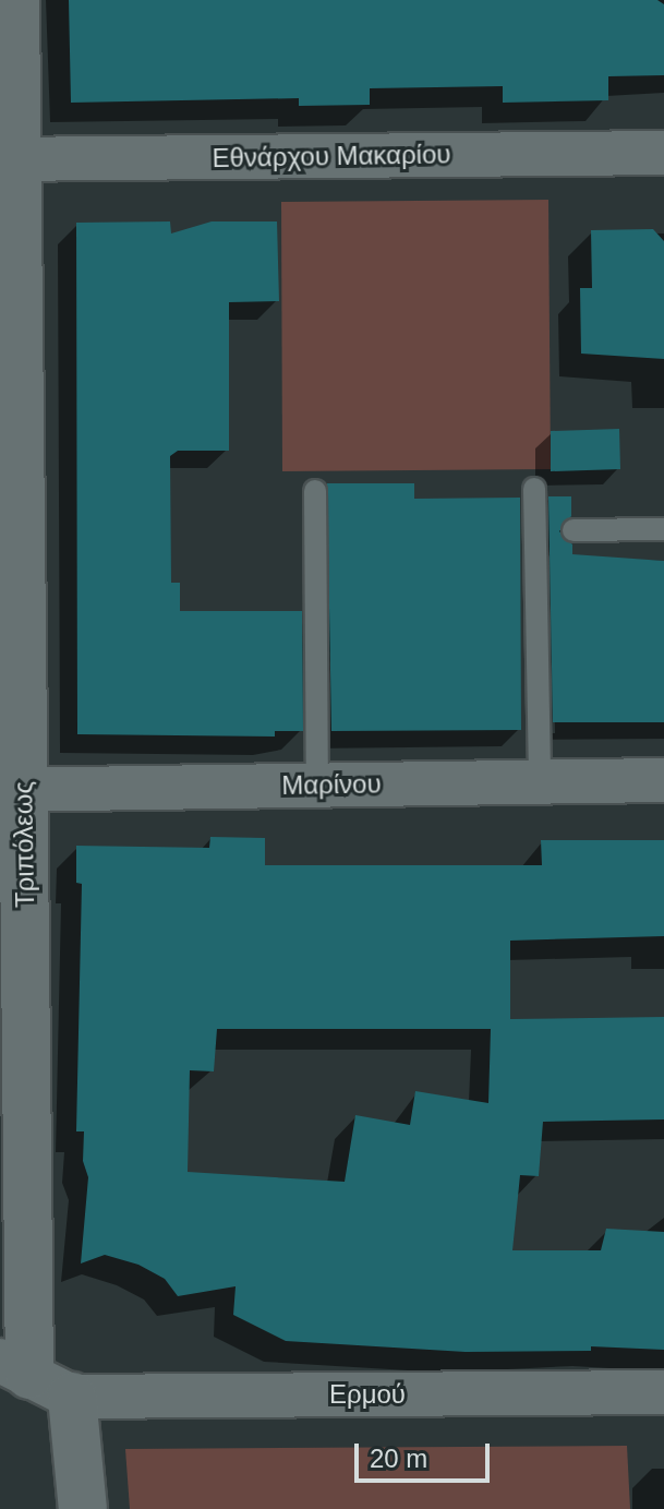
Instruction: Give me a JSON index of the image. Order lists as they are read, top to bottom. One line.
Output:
{"streets":{"street":["Εθνάρχου Μακαρίου","Μαρίνου","Τριπόλεως","Ερμού"]},"crossings":[["Εθνάρχου Μακαρίου","Τριπόλεως"],["Μαρίνου","Τριπόλεως"]],"scale_bar":"20 m"}
